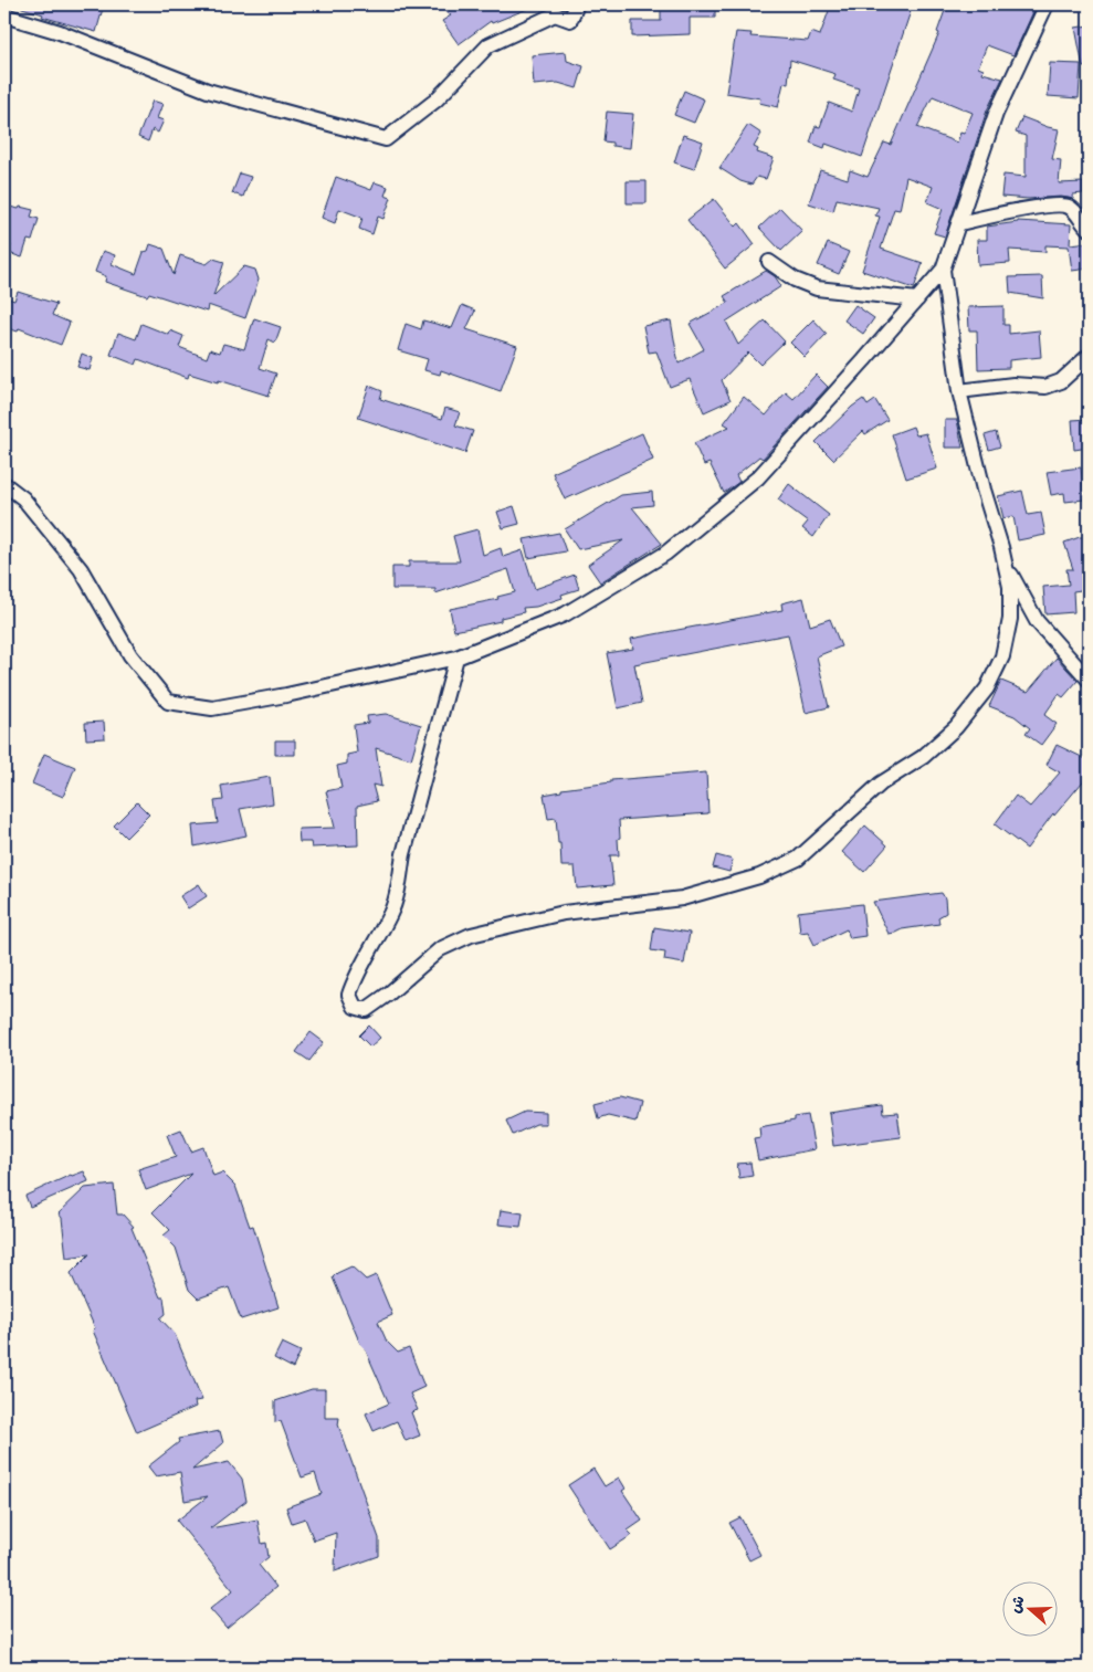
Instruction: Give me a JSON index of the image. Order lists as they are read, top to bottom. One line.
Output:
{"north":"left"}
